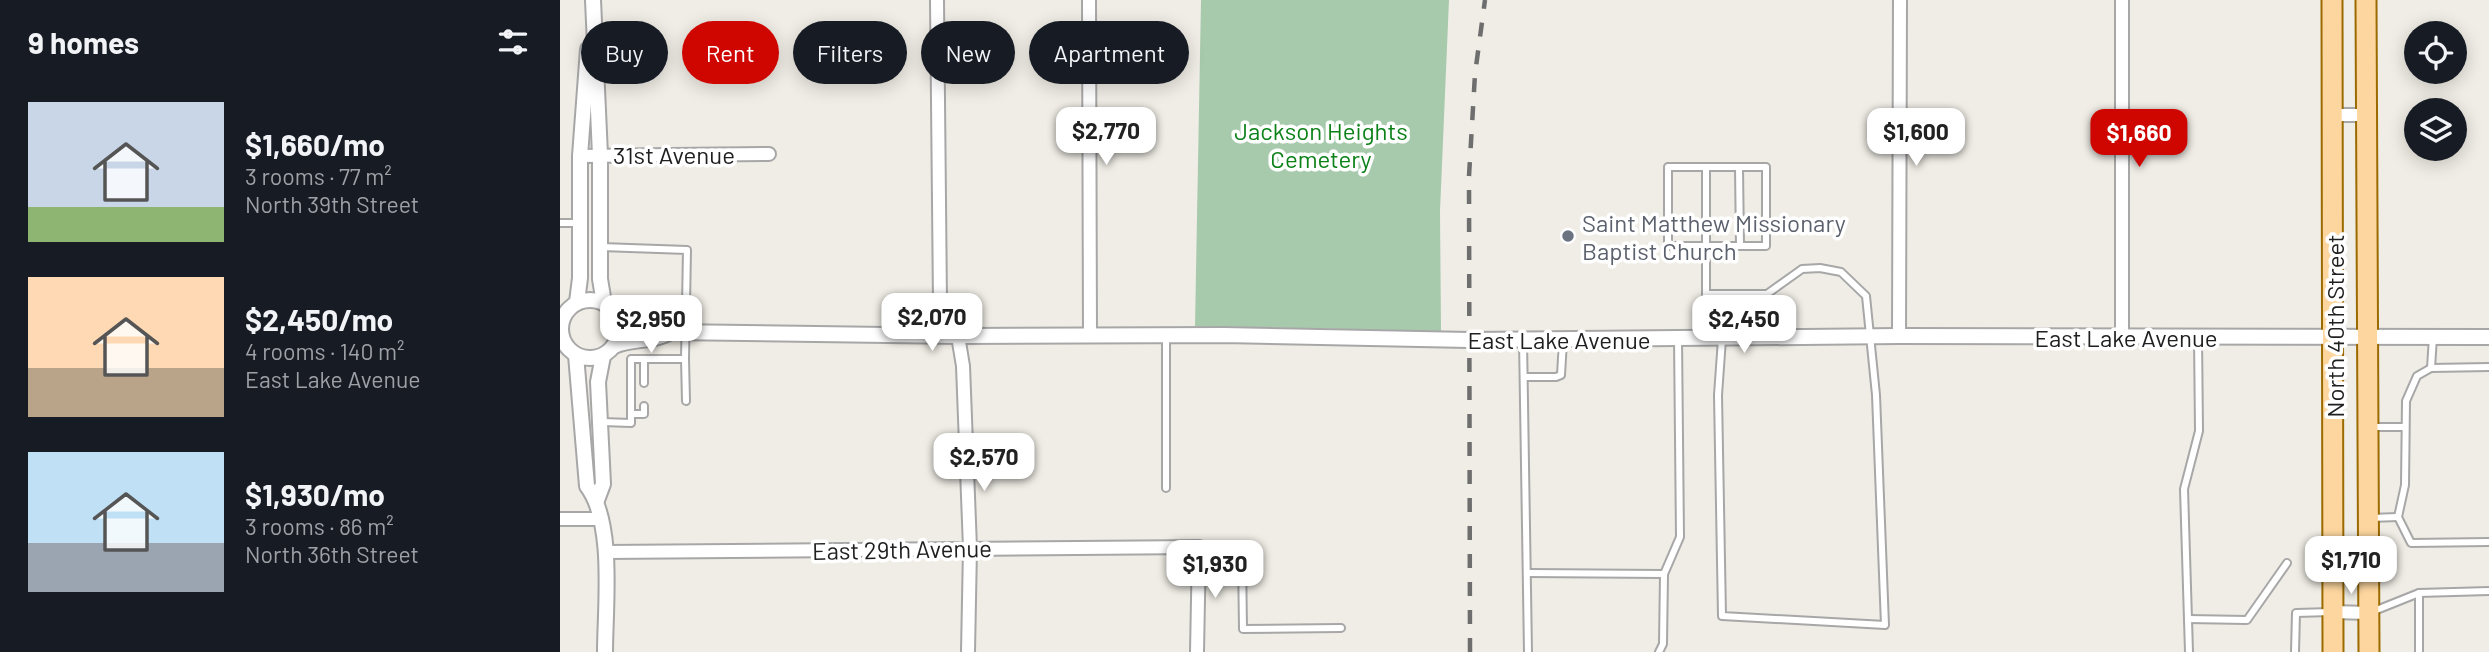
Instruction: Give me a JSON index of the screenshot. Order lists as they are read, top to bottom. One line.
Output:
{"streets":{"main road":["North 40th Street"],"street":["31st Avenue","East Lake Avenue","East 29th Avenue"]},"crossings":[["North 40th Street","East Lake Avenue"]],"parks":["Jackson Heights Cemetery"],"places":["Saint Matthew Missionary Baptist Church"],"page":{"heading":"9 homes","chip":["Buy","Rent","Filters","New","Apartment"],"list":[{"name":"$1,660/mo","note":"3 rooms · 77 m² · North 39th Street"},{"name":"$2,450/mo","note":"4 rooms · 140 m² · East Lake Avenue"},{"name":"$1,930/mo","note":"3 rooms · 86 m² · North 36th Street"}],"price":["$2,770","$1,600","$1,660","$2,070","$2,950","$2,450","$2,570","$1,710","$1,930"]}}
